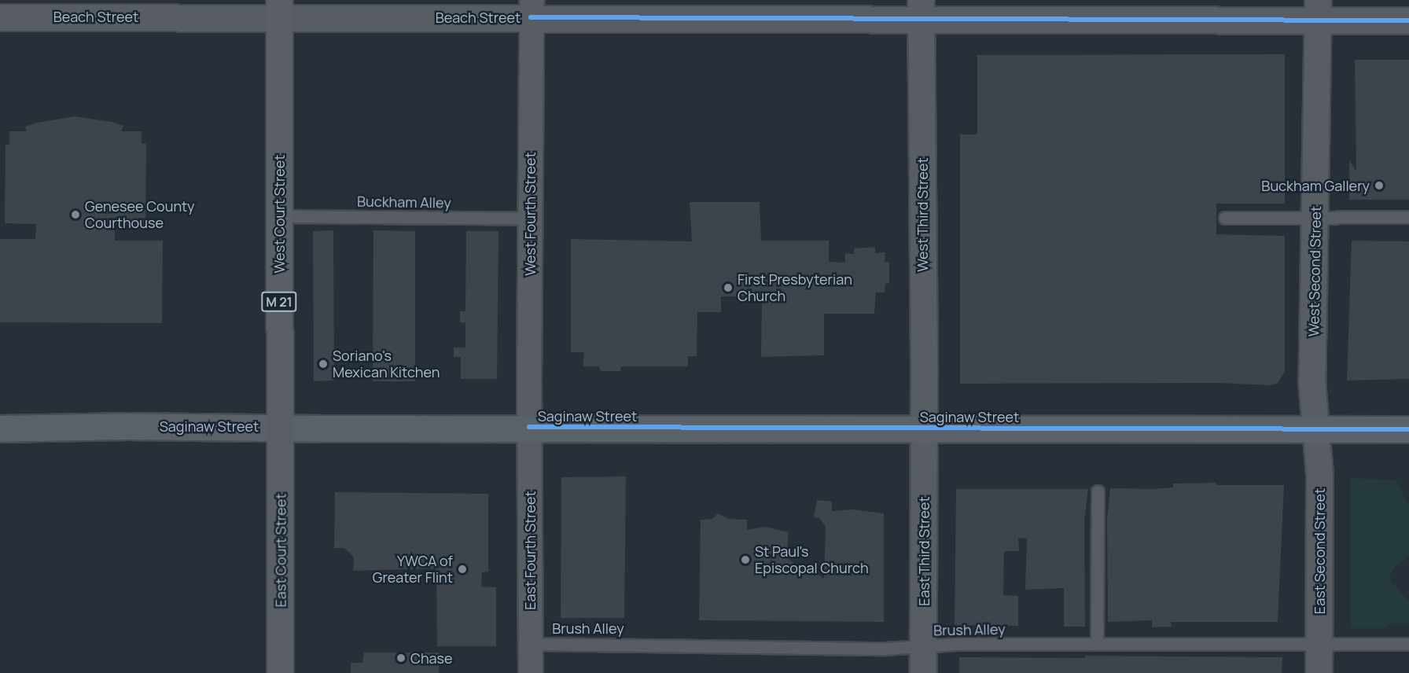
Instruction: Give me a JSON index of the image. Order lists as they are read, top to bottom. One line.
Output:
{"streets":{"main road":["West Court Street","M 21","Saginaw Street","East Court Street"],"street":["Beach Street","West Fourth Street","West Third Street","West Second Street","East Fourth Street","East Third Street","East Second Street"],"lane":["Buckham Alley","Brush Alley"]},"crossings":[["Beach Street","West Court Street"],["Beach Street","West Fourth Street"],["Beach Street","West Third Street"],["Beach Street","West Second Street"],["Buckham Alley","West Court Street"],["Buckham Alley","West Fourth Street"],["West Court Street","Saginaw Street"],["West Court Street","East Court Street"],["West Fourth Street","Saginaw Street"],["West Fourth Street","East Fourth Street"],["West Third Street","Saginaw Street"],["West Third Street","East Third Street"],["West Second Street","Saginaw Street"],["West Second Street","East Second Street"],["Saginaw Street","East Court Street"],["Saginaw Street","East Fourth Street"],["Saginaw Street","East Third Street"],["Saginaw Street","East Second Street"],["East Fourth Street","Brush Alley"],["East Third Street","Brush Alley"],["East Second Street","Brush Alley"]],"places":["Buckham Gallery","Genesee County Courthouse","First Presbyterian Church","Soriano's Mexican Kitchen","St Paul's Episcopal Church","YWCA of Greater Flint","Chase"]}
